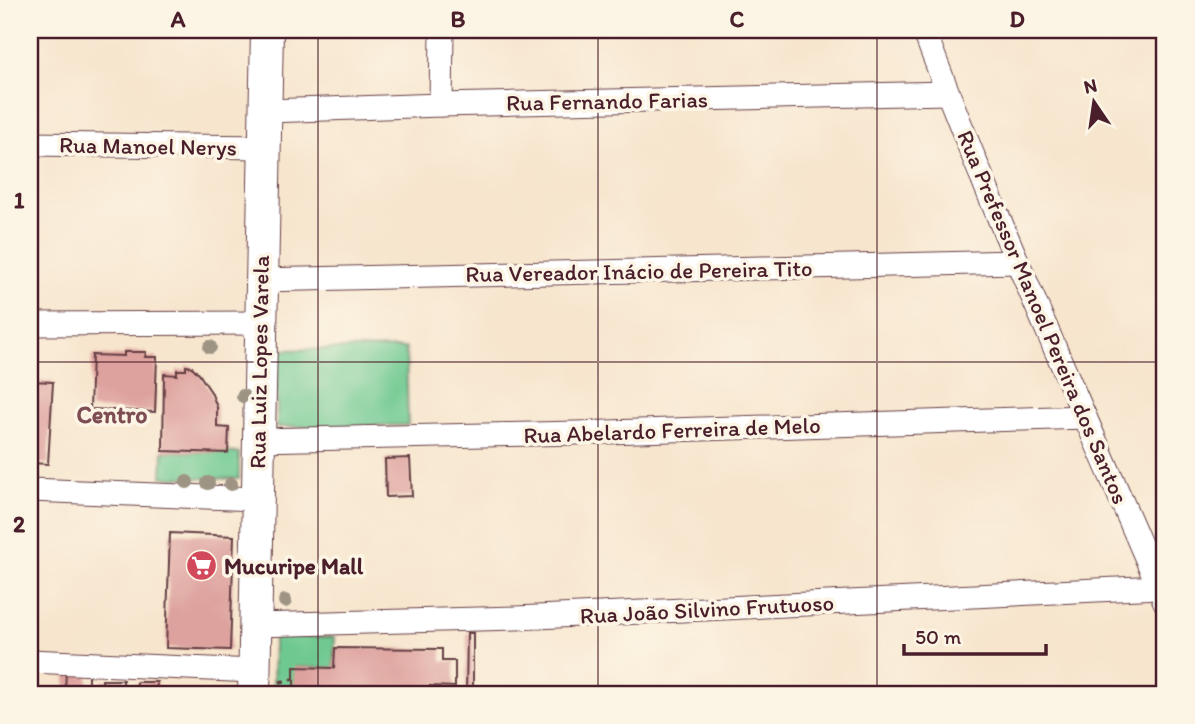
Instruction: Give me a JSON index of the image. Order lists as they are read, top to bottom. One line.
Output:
{"streets":{"main road":["Rua Luiz Lopes Varela"],"street":["Rua Fernando Farias","Rua Manoel Nerys","Rua Vereador Inácio de Pereira Tito","Rua Prefessor Manoel Pereira dos Santos","Rua Abelardo Ferreira de Melo","Rua João Silvino Frutuoso"]},"crossings":[["Rua Fernando Farias","Rua Prefessor Manoel Pereira dos Santos"],["Rua Fernando Farias","Rua Luiz Lopes Varela"],["Rua Manoel Nerys","Rua Luiz Lopes Varela"],["Rua Vereador Inácio de Pereira Tito","Rua Prefessor Manoel Pereira dos Santos"],["Rua Vereador Inácio de Pereira Tito","Rua Luiz Lopes Varela"],["Rua Prefessor Manoel Pereira dos Santos","Rua Abelardo Ferreira de Melo"],["Rua Prefessor Manoel Pereira dos Santos","Rua João Silvino Frutuoso"],["Rua Luiz Lopes Varela","Rua Abelardo Ferreira de Melo"],["Rua Luiz Lopes Varela","Rua João Silvino Frutuoso"]],"districts":["Centro"],"places":{"supermarket":["Mucuripe Mall"]},"scale_bar":"50 m","north":"top","grid":{"columns":["A","B","C","D"],"rows":["1","2"]}}
